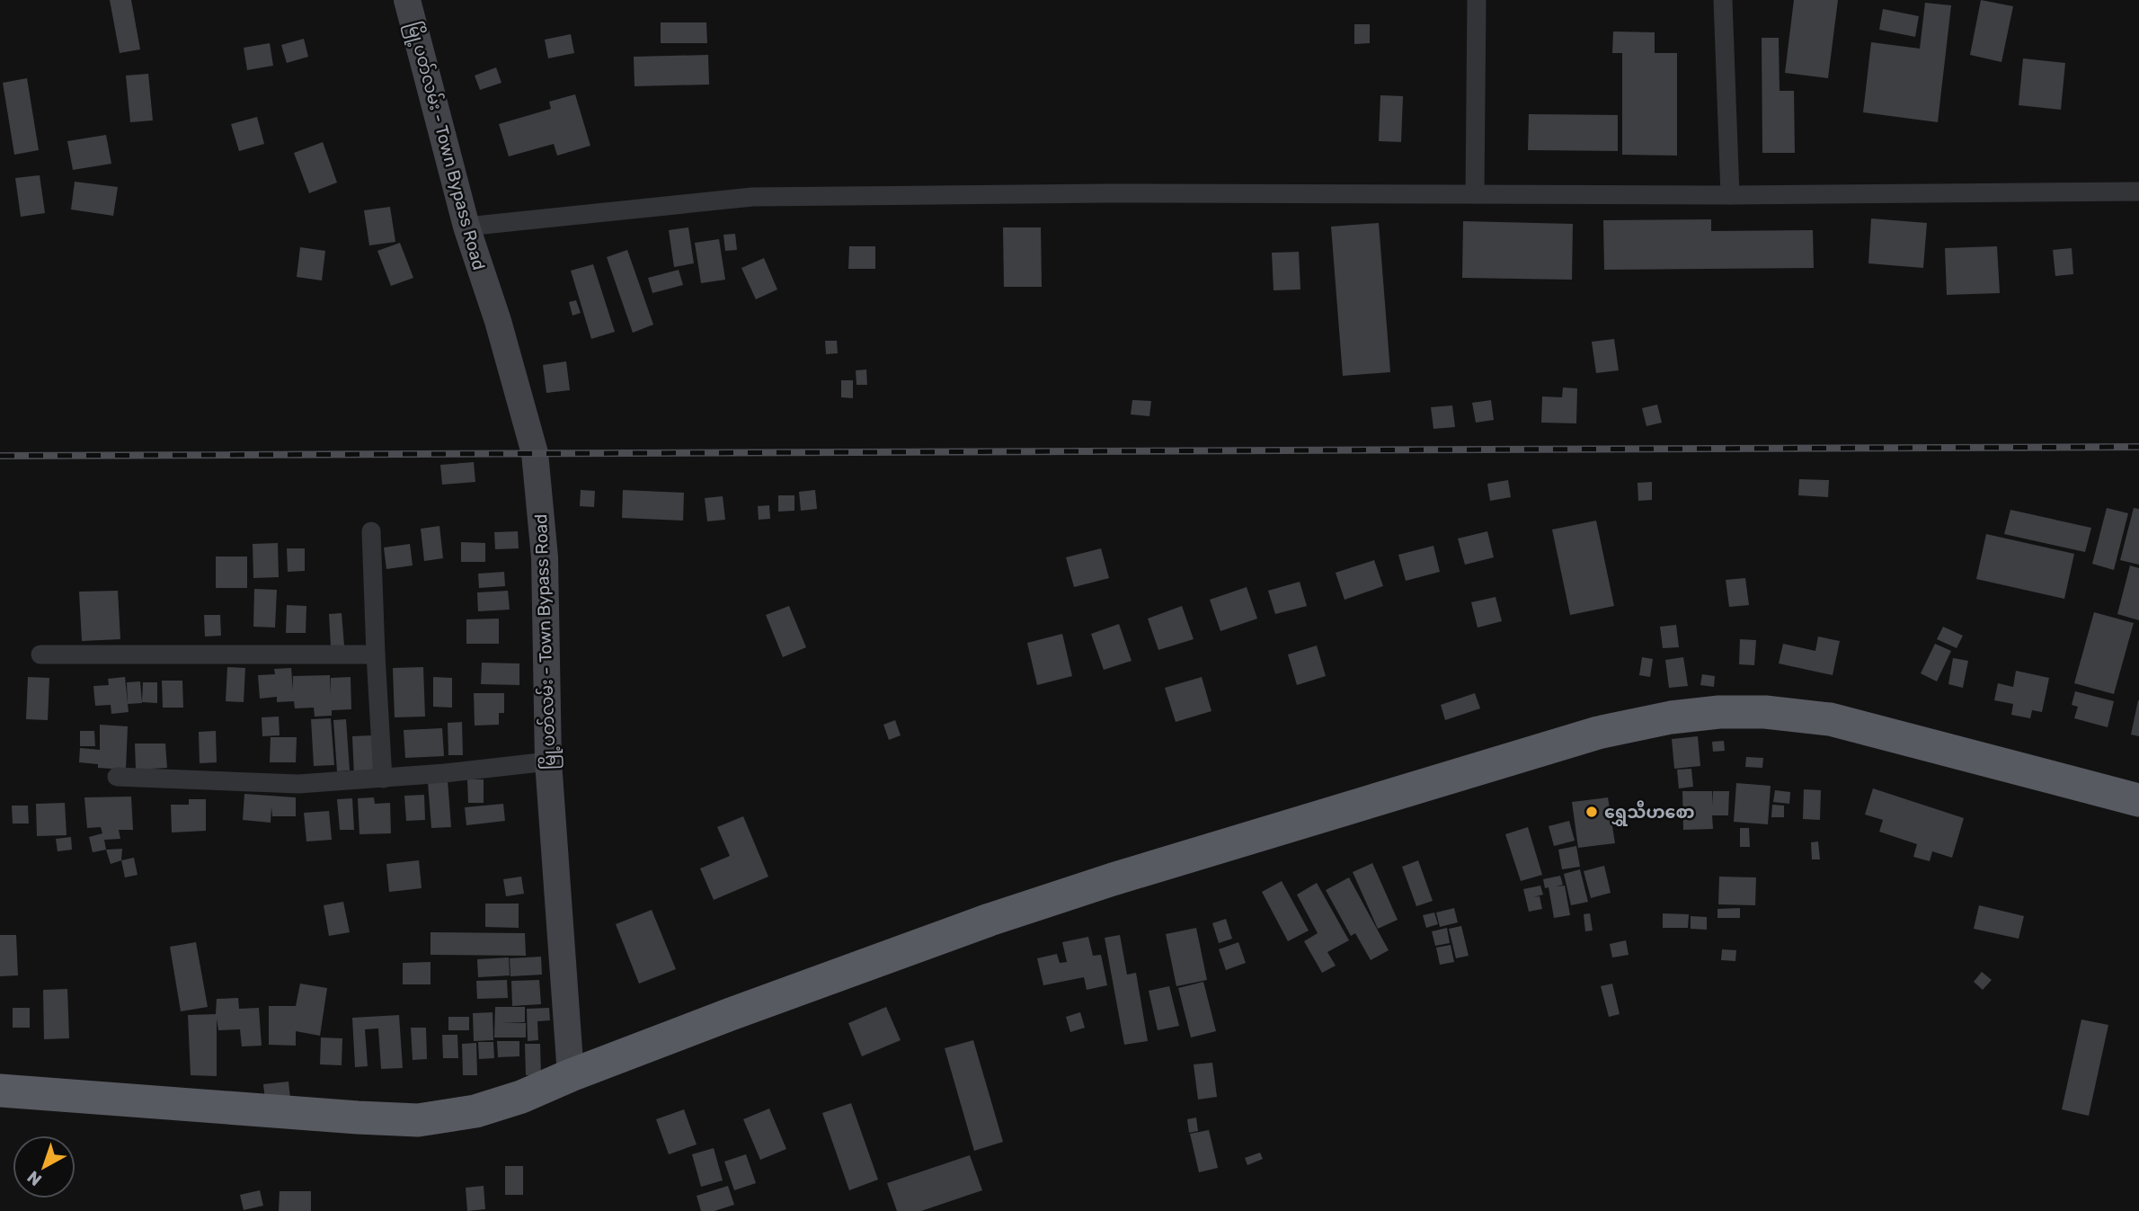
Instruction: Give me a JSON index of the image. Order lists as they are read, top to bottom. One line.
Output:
{"streets":{"main road":["မြို့ပတ်လမ်း - Town Bypass Road"]},"places":["ရွှေသီဟစော"],"north":"bottom left"}
